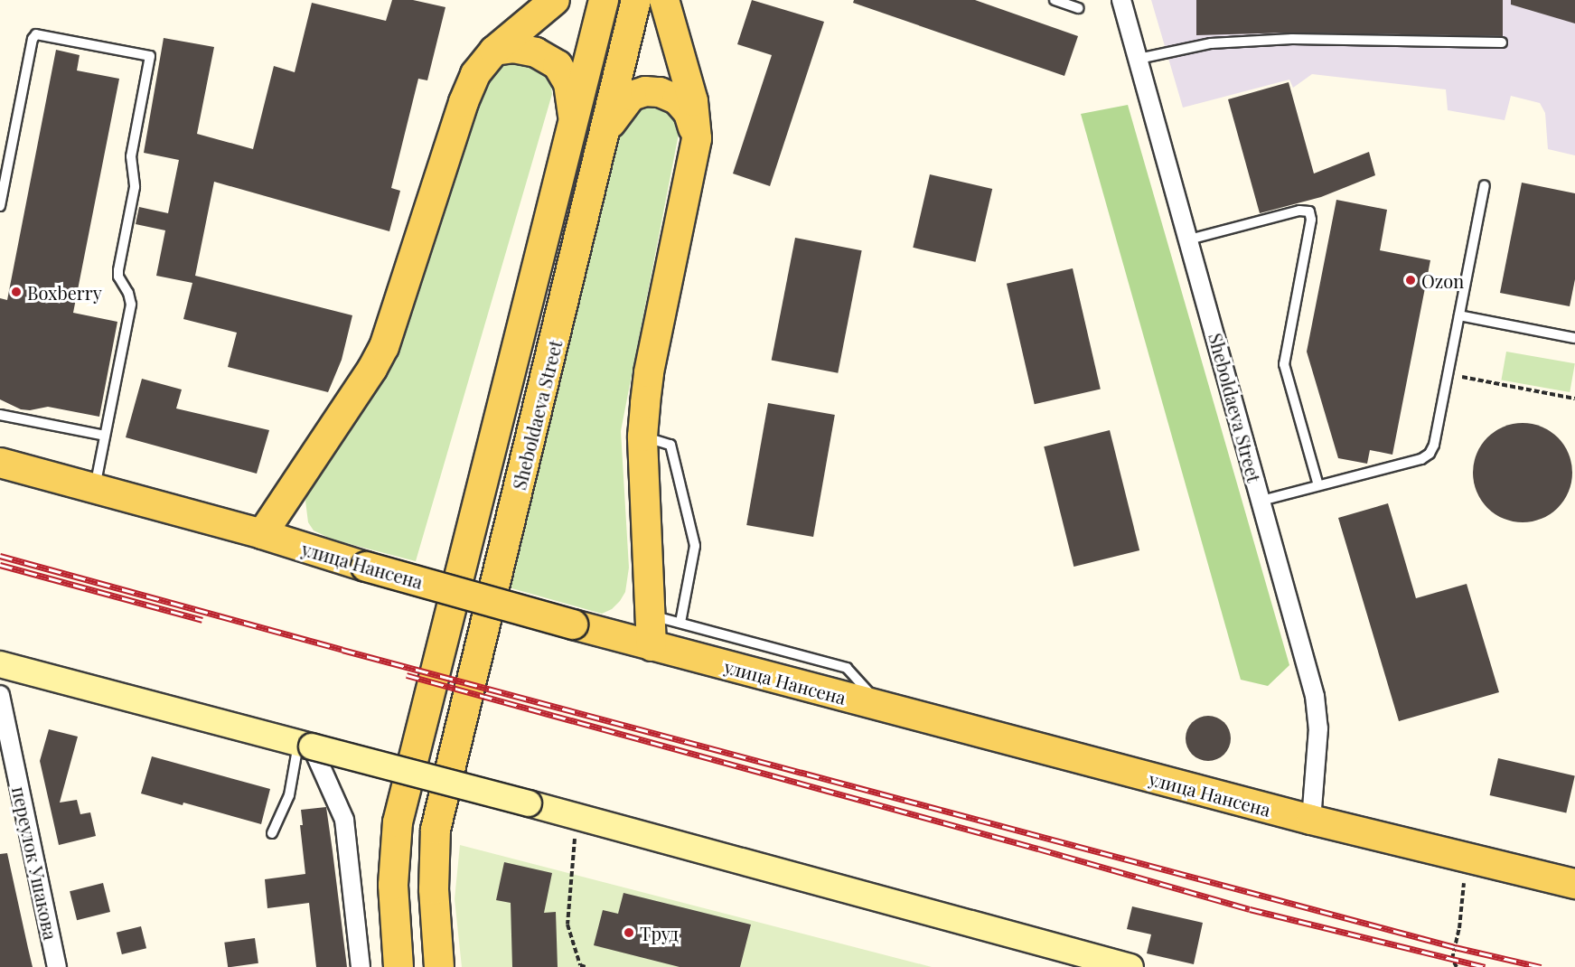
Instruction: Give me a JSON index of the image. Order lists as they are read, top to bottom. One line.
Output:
{"streets":{"main road":["Sheboldaeva Street","улица Нансена"],"street":["переулок Ушакова"]},"crossings":[["Sheboldaeva Street","улица Нансена"]],"places":["Ozon","Boxberry","Труд"]}
